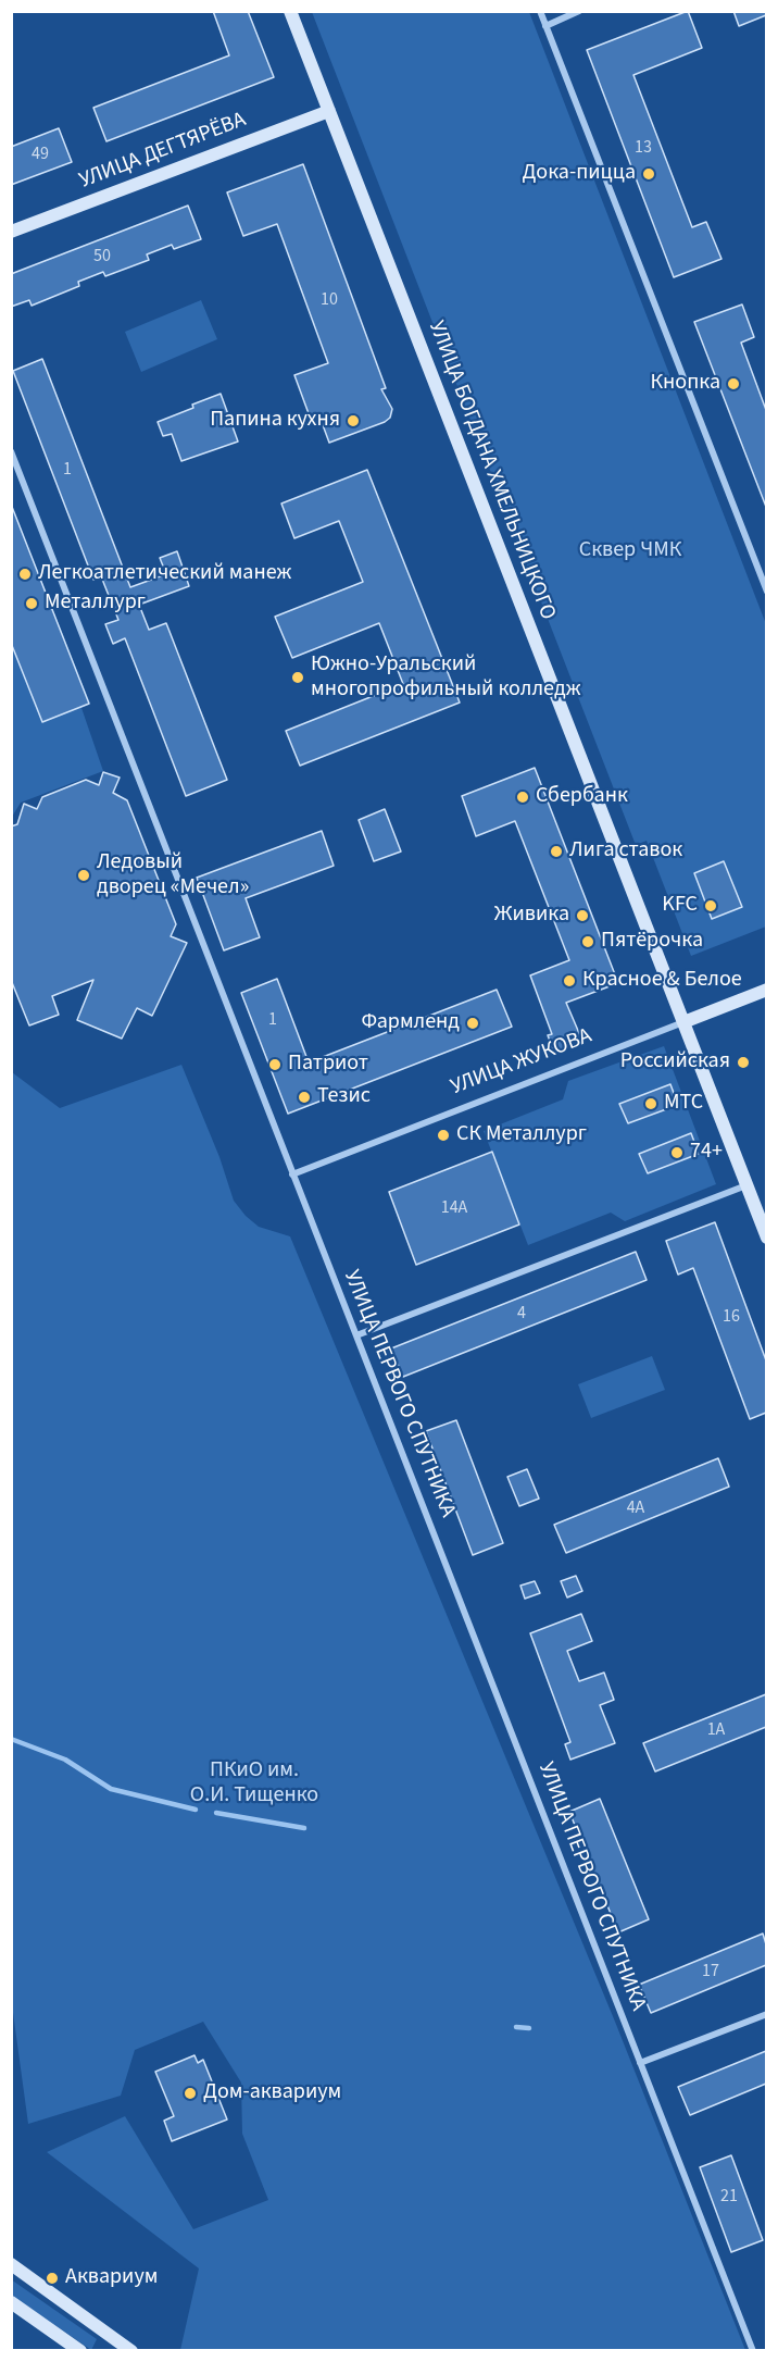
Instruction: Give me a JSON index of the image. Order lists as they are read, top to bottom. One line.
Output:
{"streets":{"main road":["УЛИЦА ДЕГТЯРЁВА","УЛИЦА БОГДАНА ХМЕЛЬНИЦКОГО","УЛИЦА ЖУКОВА"],"street":["УЛИЦА ПЕРВОГО СПУТНИКА"]},"crossings":[["УЛИЦА ДЕГТЯРЁВА","УЛИЦА БОГДАНА ХМЕЛЬНИЦКОГО"],["УЛИЦА БОГДАНА ХМЕЛЬНИЦКОГО","УЛИЦА ЖУКОВА"],["УЛИЦА ЖУКОВА","УЛИЦА ПЕРВОГО СПУТНИКА"]],"parks":["Сквер ЧМК","ПКиО им. О.И. Тищенко"],"places":["Дока-пицца","Кнопка","Папина кухня","Легкоатлетический манеж","Металлург","Южно-Уральский многопрофильный колледж","Сбербанк","Лига ставок","Ледовый дворец «Мечел»","KFC","Живика","Пятёрочка","Красное & Белое","Фармленд","Российская","Патриот","Тезис","МТС","СК Металлург","74+","Дом-аквариум","Аквариум"],"house_numbers":["13","49","50","10","1","1","14А","4","16","4А","1А","17","21"]}
